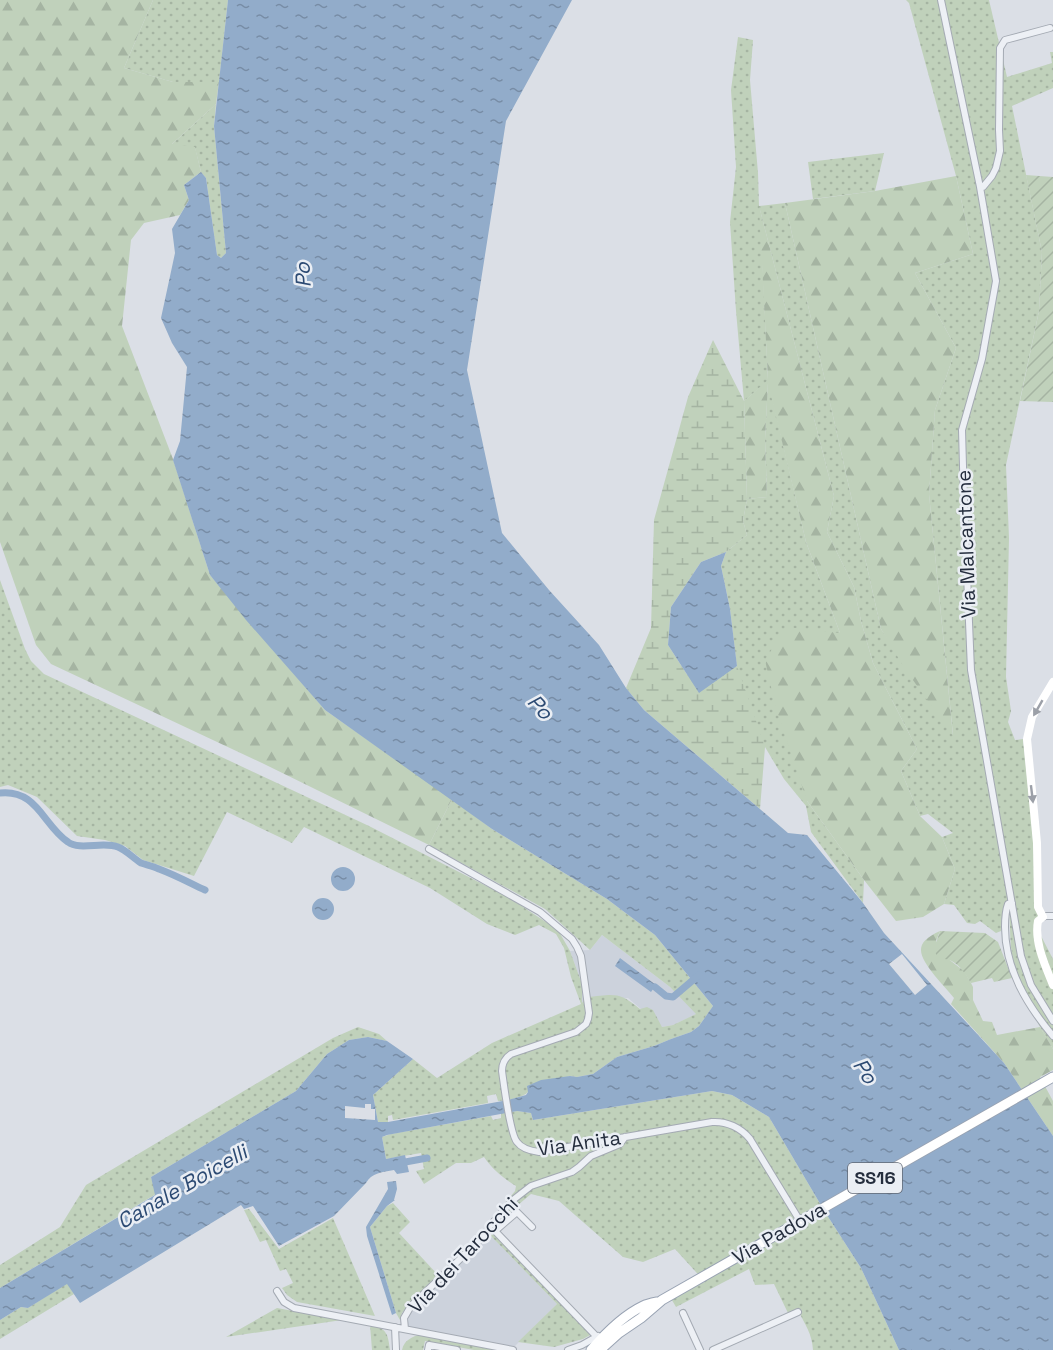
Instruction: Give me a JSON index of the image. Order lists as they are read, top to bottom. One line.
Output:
{"streets":{"main road":["SS16","Via Padova"],"street":["Via Malcantone","Via Anita","Via dei Tarocchi"]},"crossings":[["Via Anita","Via Padova"],["Via Anita","Via dei Tarocchi"]],"water":["Po","Canale Boicelli"]}
